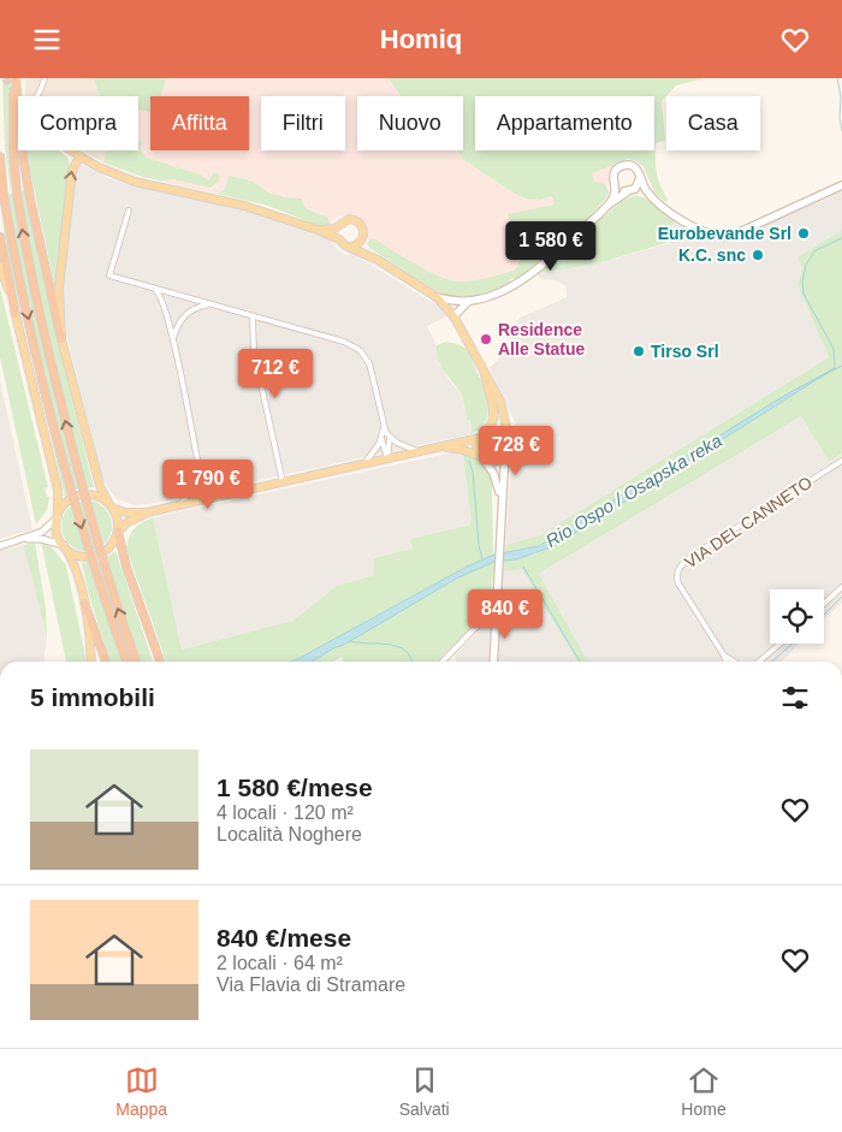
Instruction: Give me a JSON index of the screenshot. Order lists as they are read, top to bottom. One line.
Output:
{"streets":{"street":["VIA DEL CANNETO"]},"water":["Rio Ospo / Osapska reka"],"places":["Eurobevande Srl","K.C. snc","Residence Alle Statue","Tirso Srl"],"page":{"header":"Homiq","chip":["Compra","Affitta","Filtri","Nuovo","Appartamento","Casa"],"price":["1 580 €","712 €","728 €","1 790 €","840 €"],"heading":"5 immobili","list":[{"name":"1 580 €/mese","note":"4 locali · 120 m² · Località Noghere"},{"name":"840 €/mese","note":"2 locali · 64 m² · Via Flavia di Stramare"}],"tabs":["Mappa","Salvati","Home"]}}
